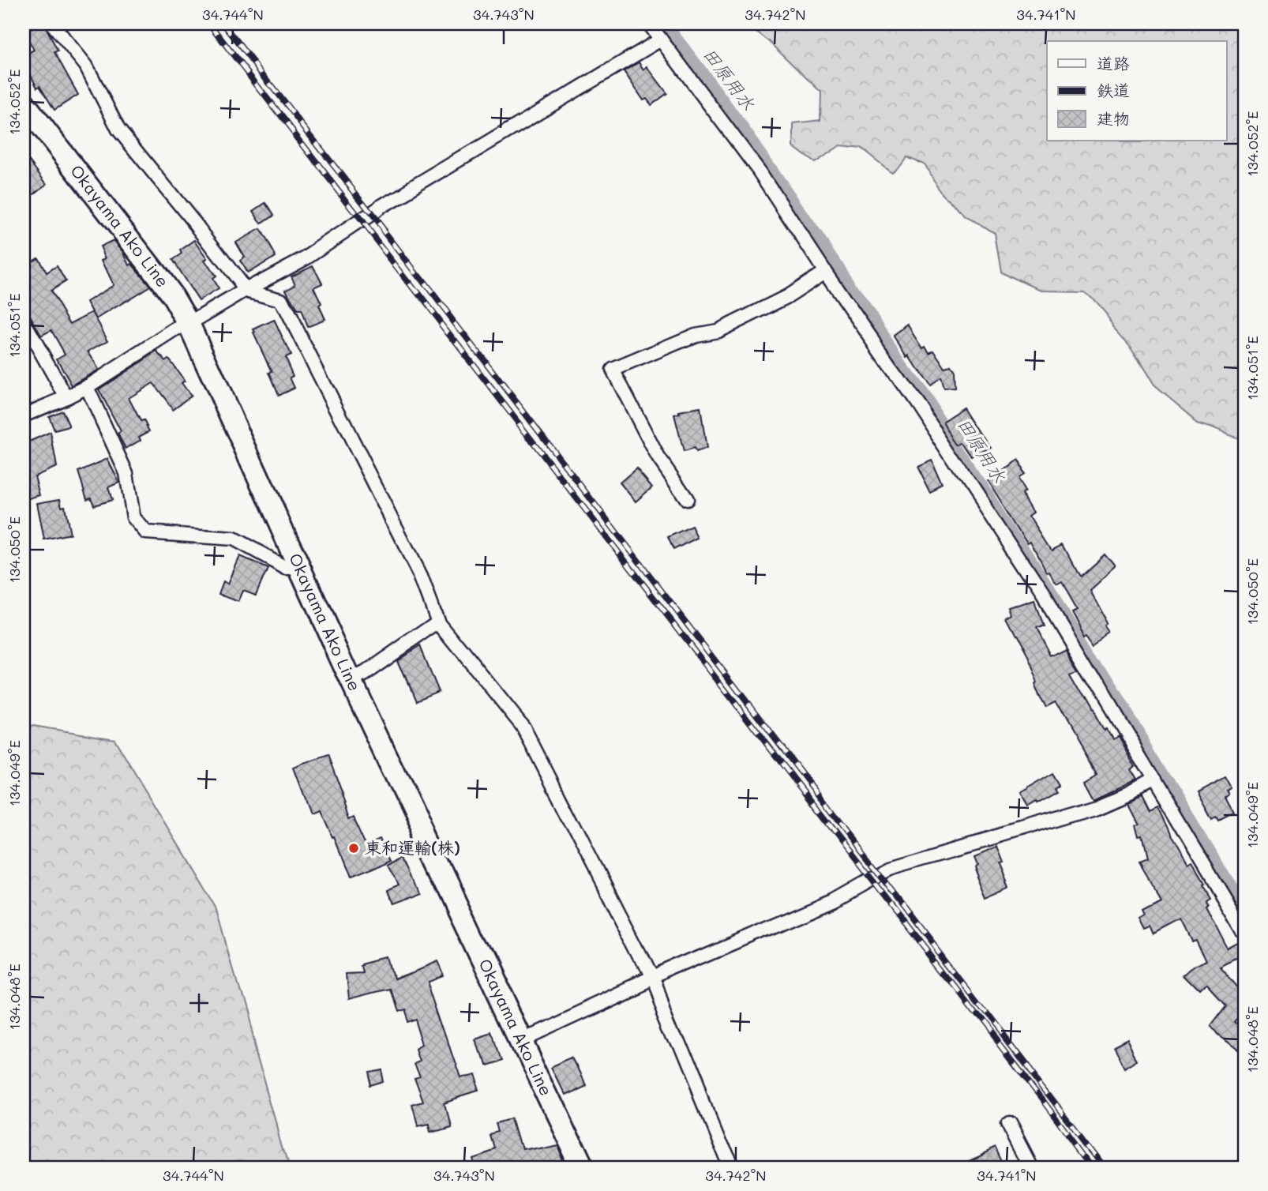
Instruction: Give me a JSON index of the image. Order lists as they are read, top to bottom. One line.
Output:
{"streets":{"main road":["Okayama Ako Line"]},"water":["田原用水"],"places":["東和運輸(株)"],"legend":["道路","鉄道","建物"],"coordinates":["34.744°N","34.743°N","34.742°N","34.741°N","134.052°E","134.051°E","134.050°E","134.049°E","134.048°E"]}
